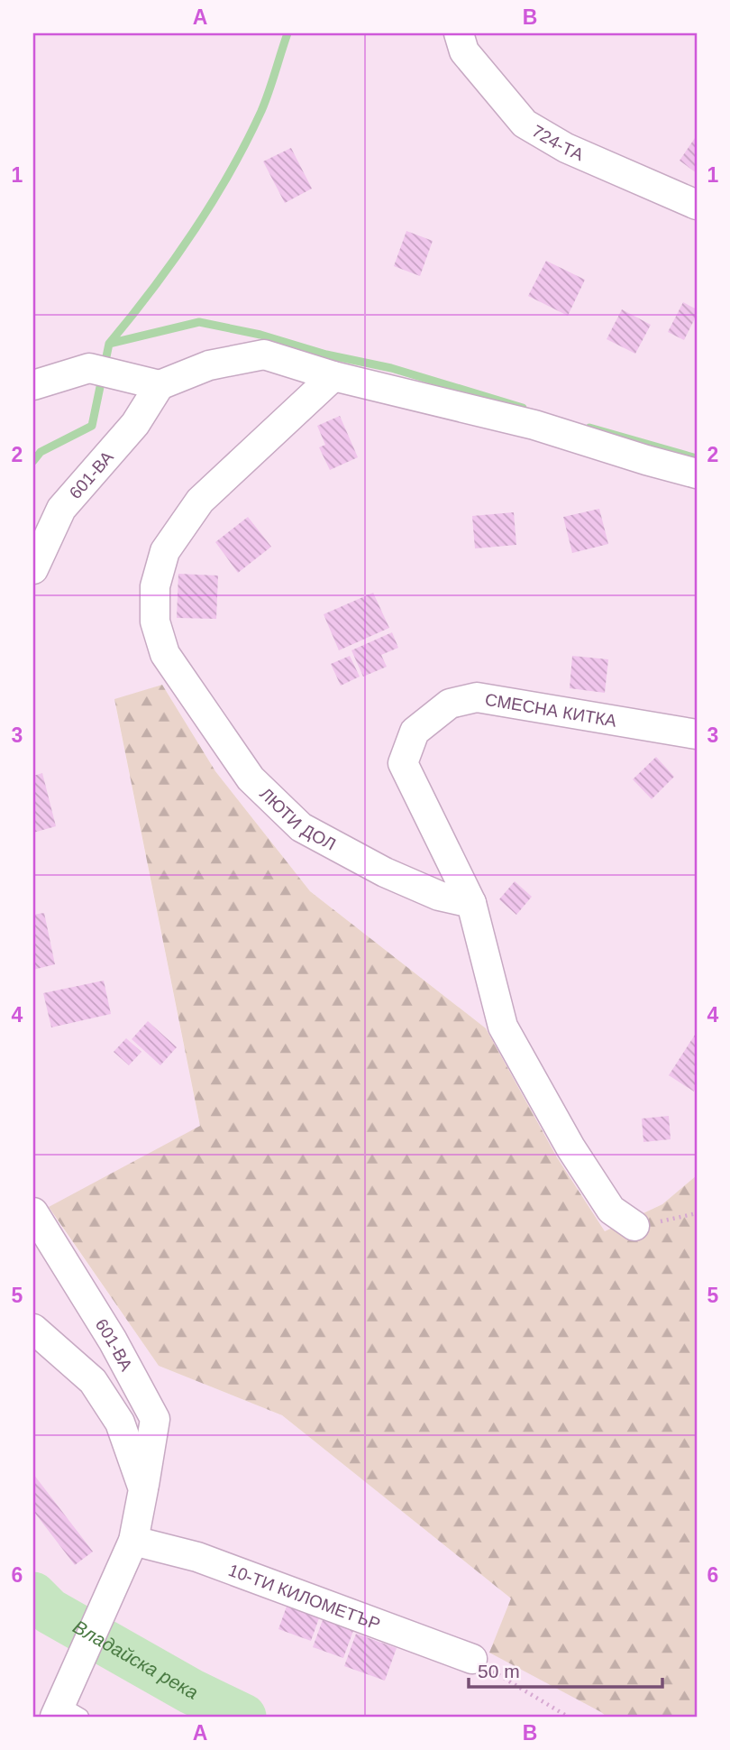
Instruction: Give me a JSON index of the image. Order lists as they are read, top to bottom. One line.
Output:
{"streets":{"street":["724-ТА","601-ВА","СМЕСНА КИТКА","ЛЮТИ ДОЛ","10-ТИ КИЛОМЕТЪР"]},"crossings":[["СМЕСНА КИТКА","ЛЮТИ ДОЛ"]],"water":["Владайска река"],"scale_bar":"50 m","grid":{"columns":["A","B"],"rows":["1","2","3","4","5","6"]}}
